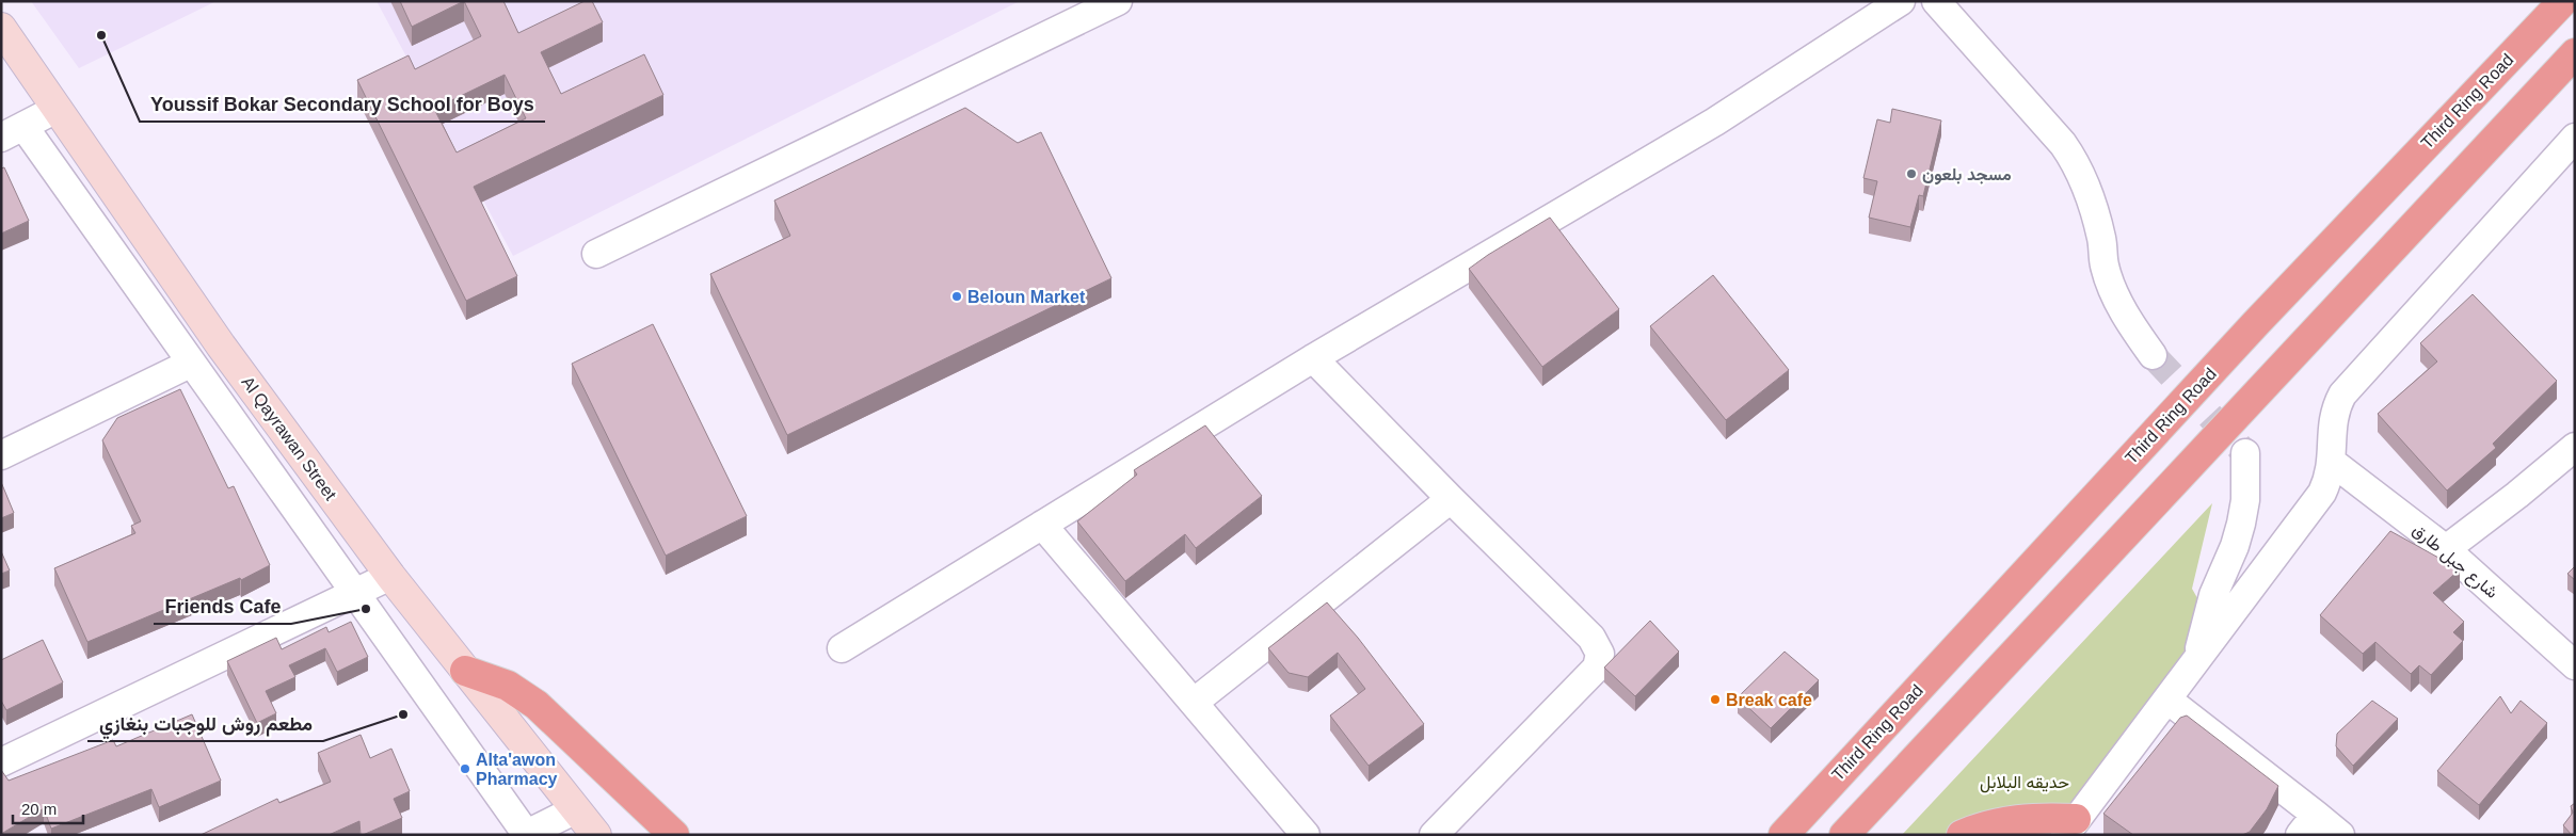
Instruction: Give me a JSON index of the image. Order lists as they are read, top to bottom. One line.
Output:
{"streets":{"highway":["Third Ring Road"],"main road":["Al Qayrawan Street"],"street":["شارع جبل طارق"]},"parks":["حديقه البلابل"],"places":["Youssif Bokar Secondary School for Boys","مسجد بلعون","Beloun Market","Friends Cafe","Break cafe","مطعم روش للوجبات بنغازي","Alta'awon Pharmacy"],"scale_bar":"20 m"}
